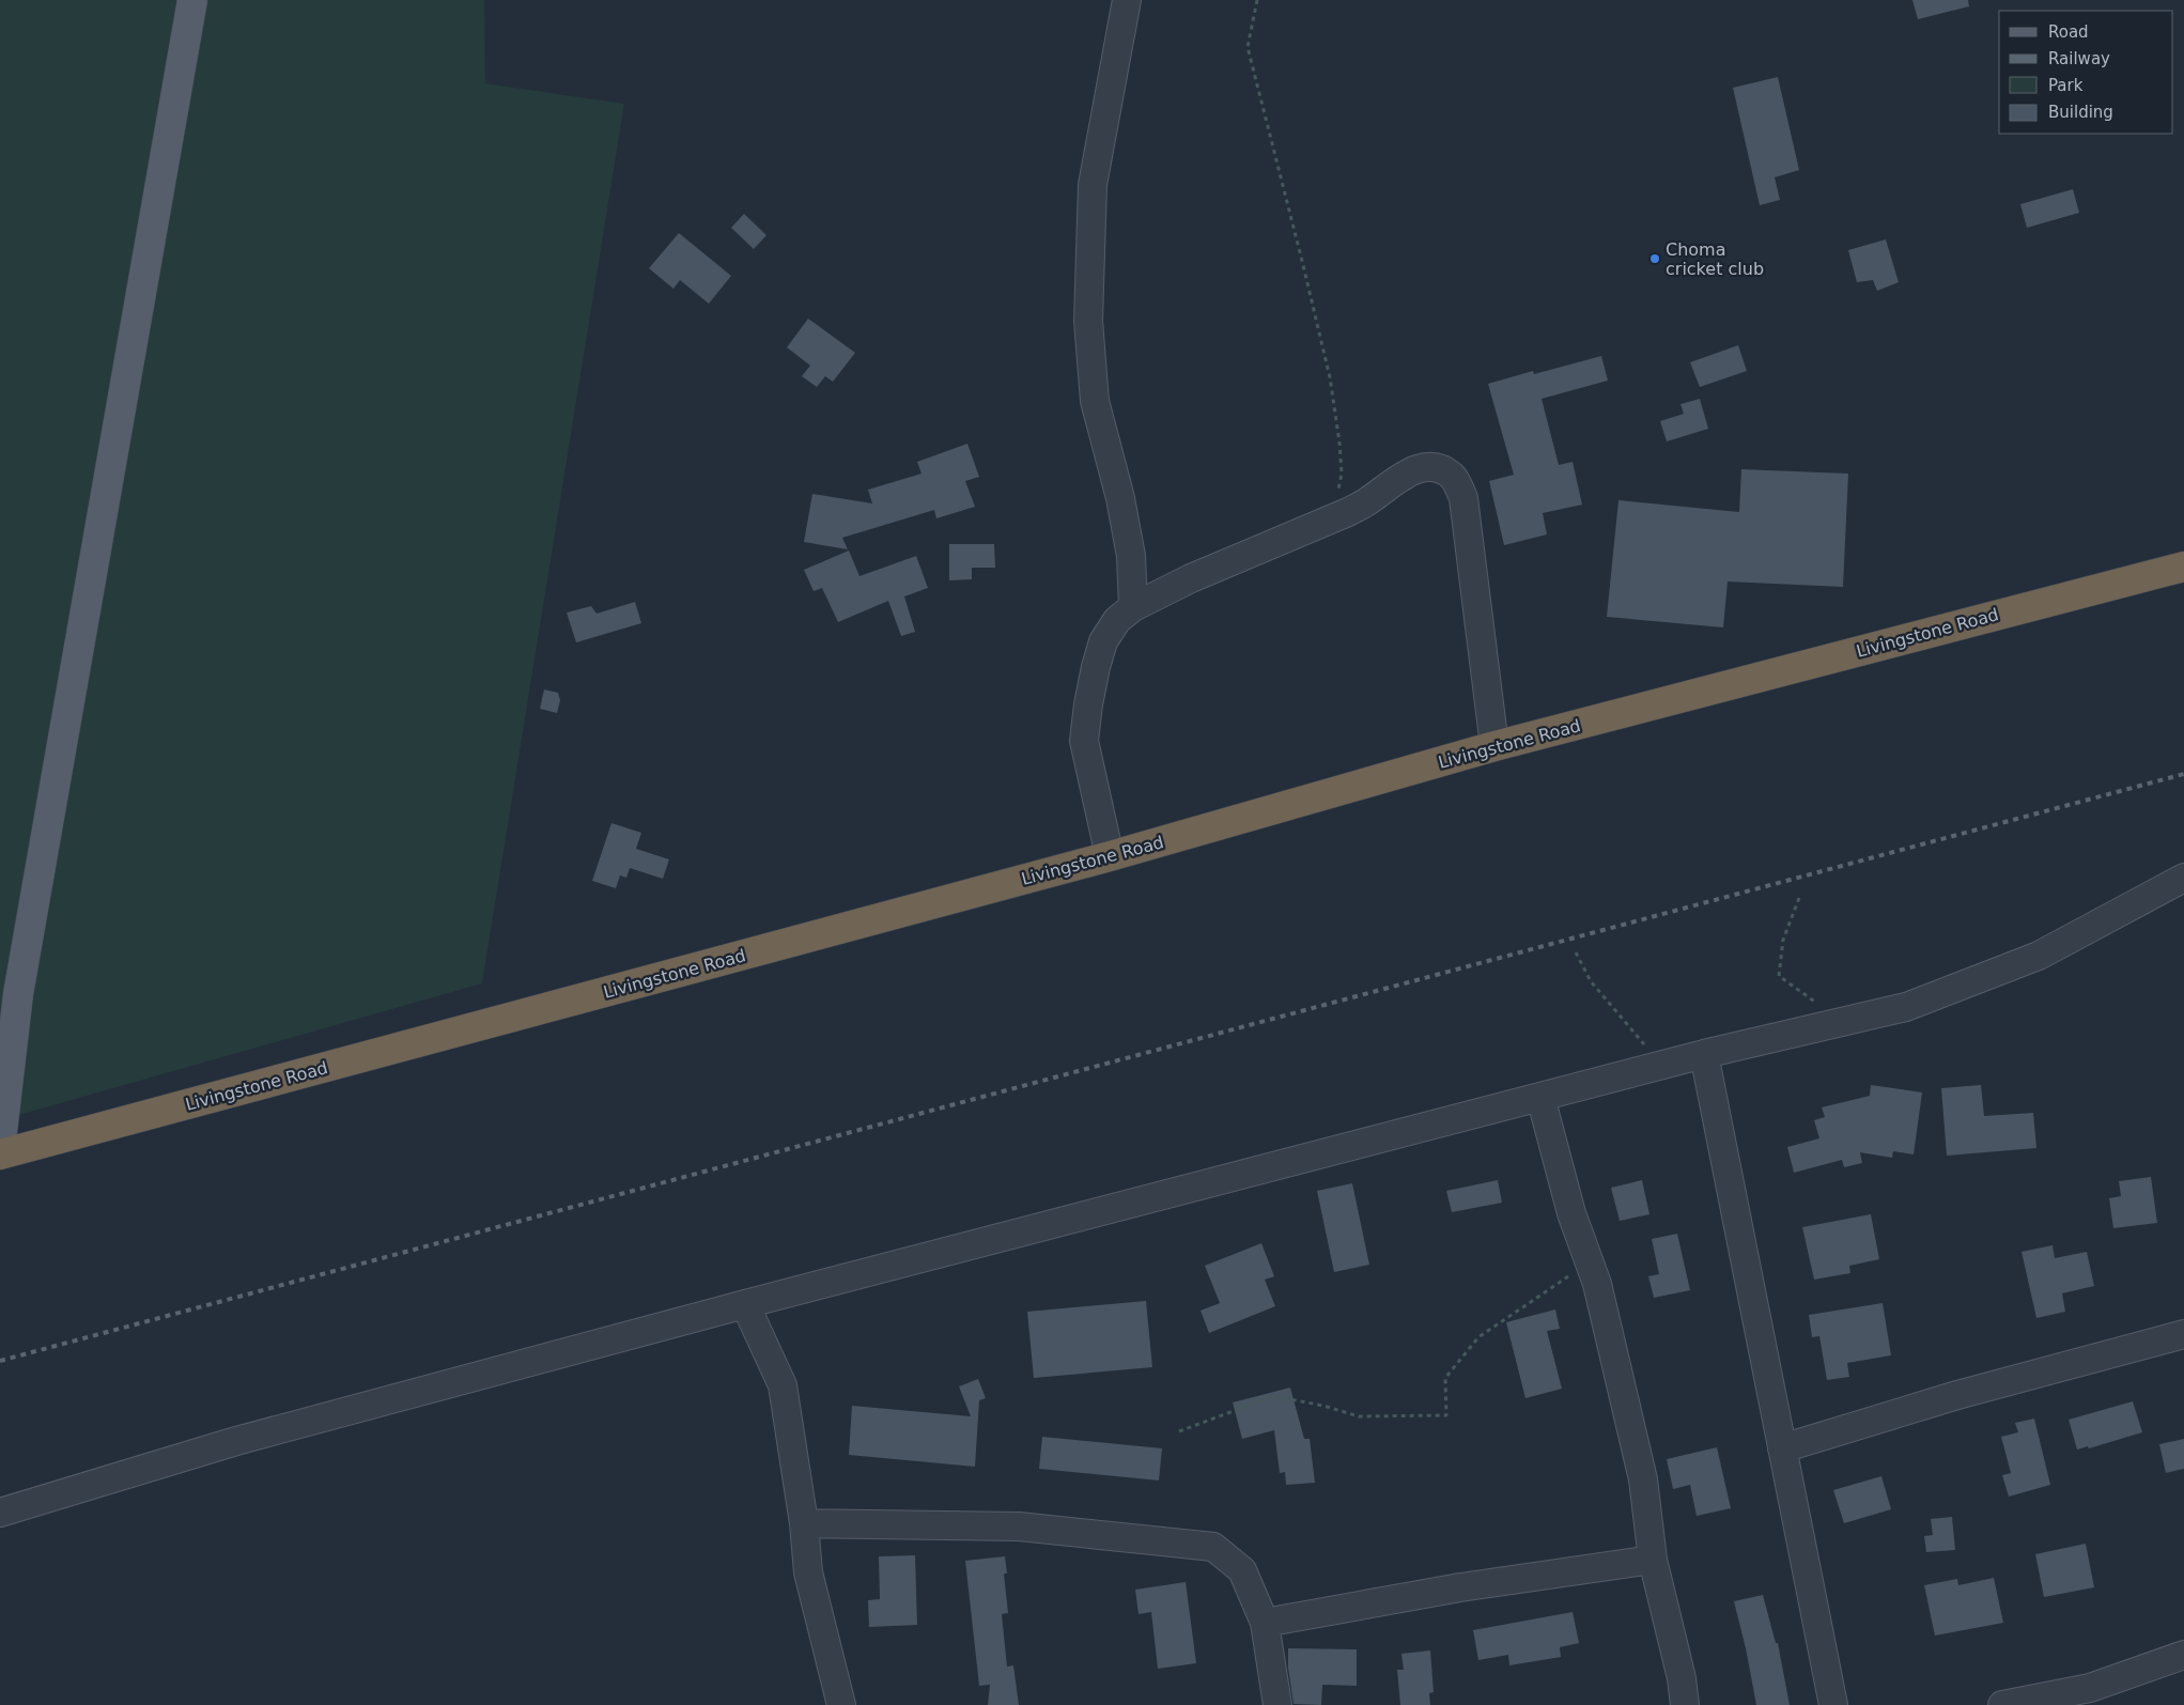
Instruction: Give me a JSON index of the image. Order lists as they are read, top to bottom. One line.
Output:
{"streets":{"highway":["Livingstone Road"]},"places":["Choma cricket club"],"legend":["Road","Railway","Park","Building"]}
